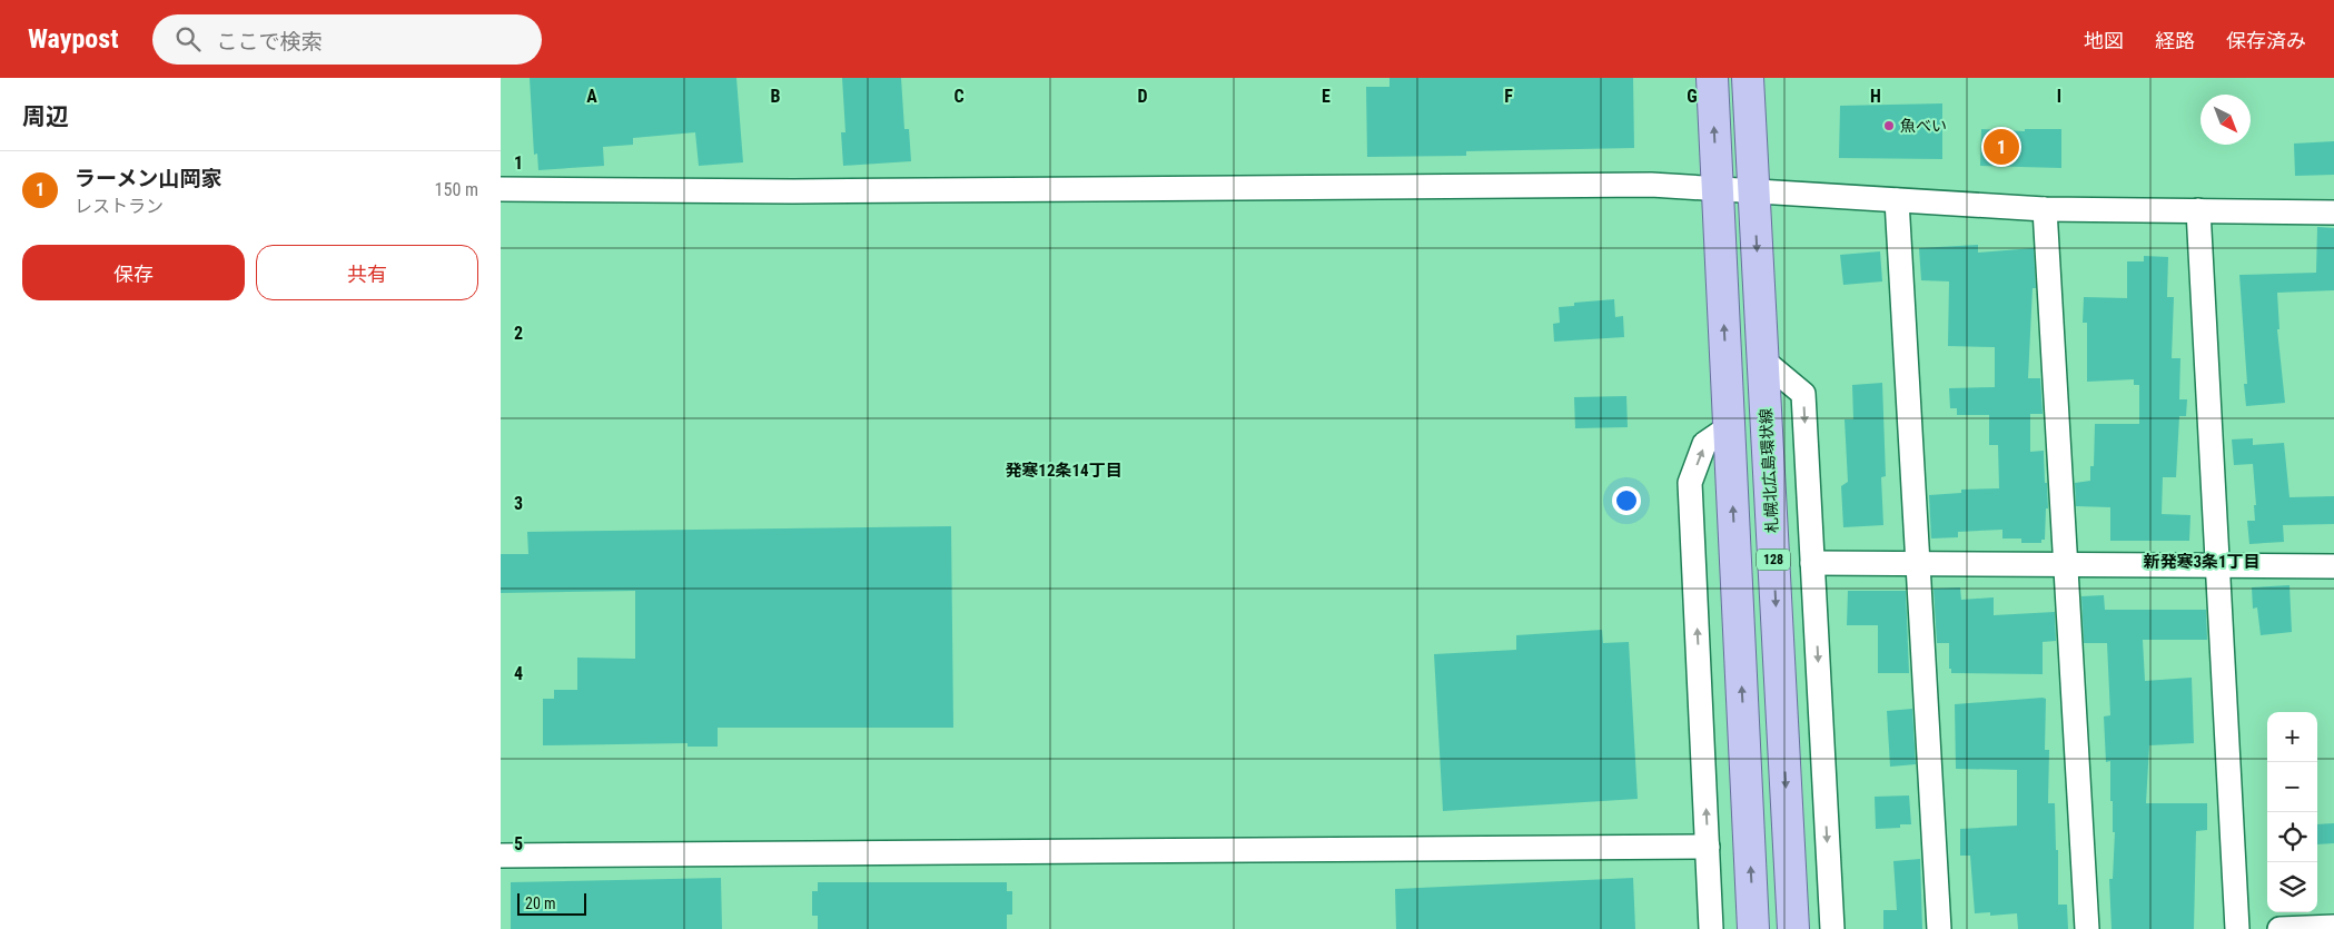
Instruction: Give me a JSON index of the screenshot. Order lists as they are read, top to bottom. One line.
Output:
{"streets":{"main road":["札幌北広島環状線","128"]},"districts":["発寒12条14丁目","新発寒3条1丁目"],"places":["魚べい"],"scale_bar":"20 m","north":"bottom right","page":{"header":"Waypost","search":"ここで検索","nav":["地図","経路","保存済み"],"heading":"周辺","pins":"1","list":[{"mark":"1","name":"ラーメン山岡家","note":"レストラン","value":"150 m"}],"buttons":["保存","共有"],"map_buttons":["+","−"],"scale":"20 m"},"grid":{"columns":["A","B","C","D","E","F","G","H","I"],"rows":["1","2","3","4","5"]}}
